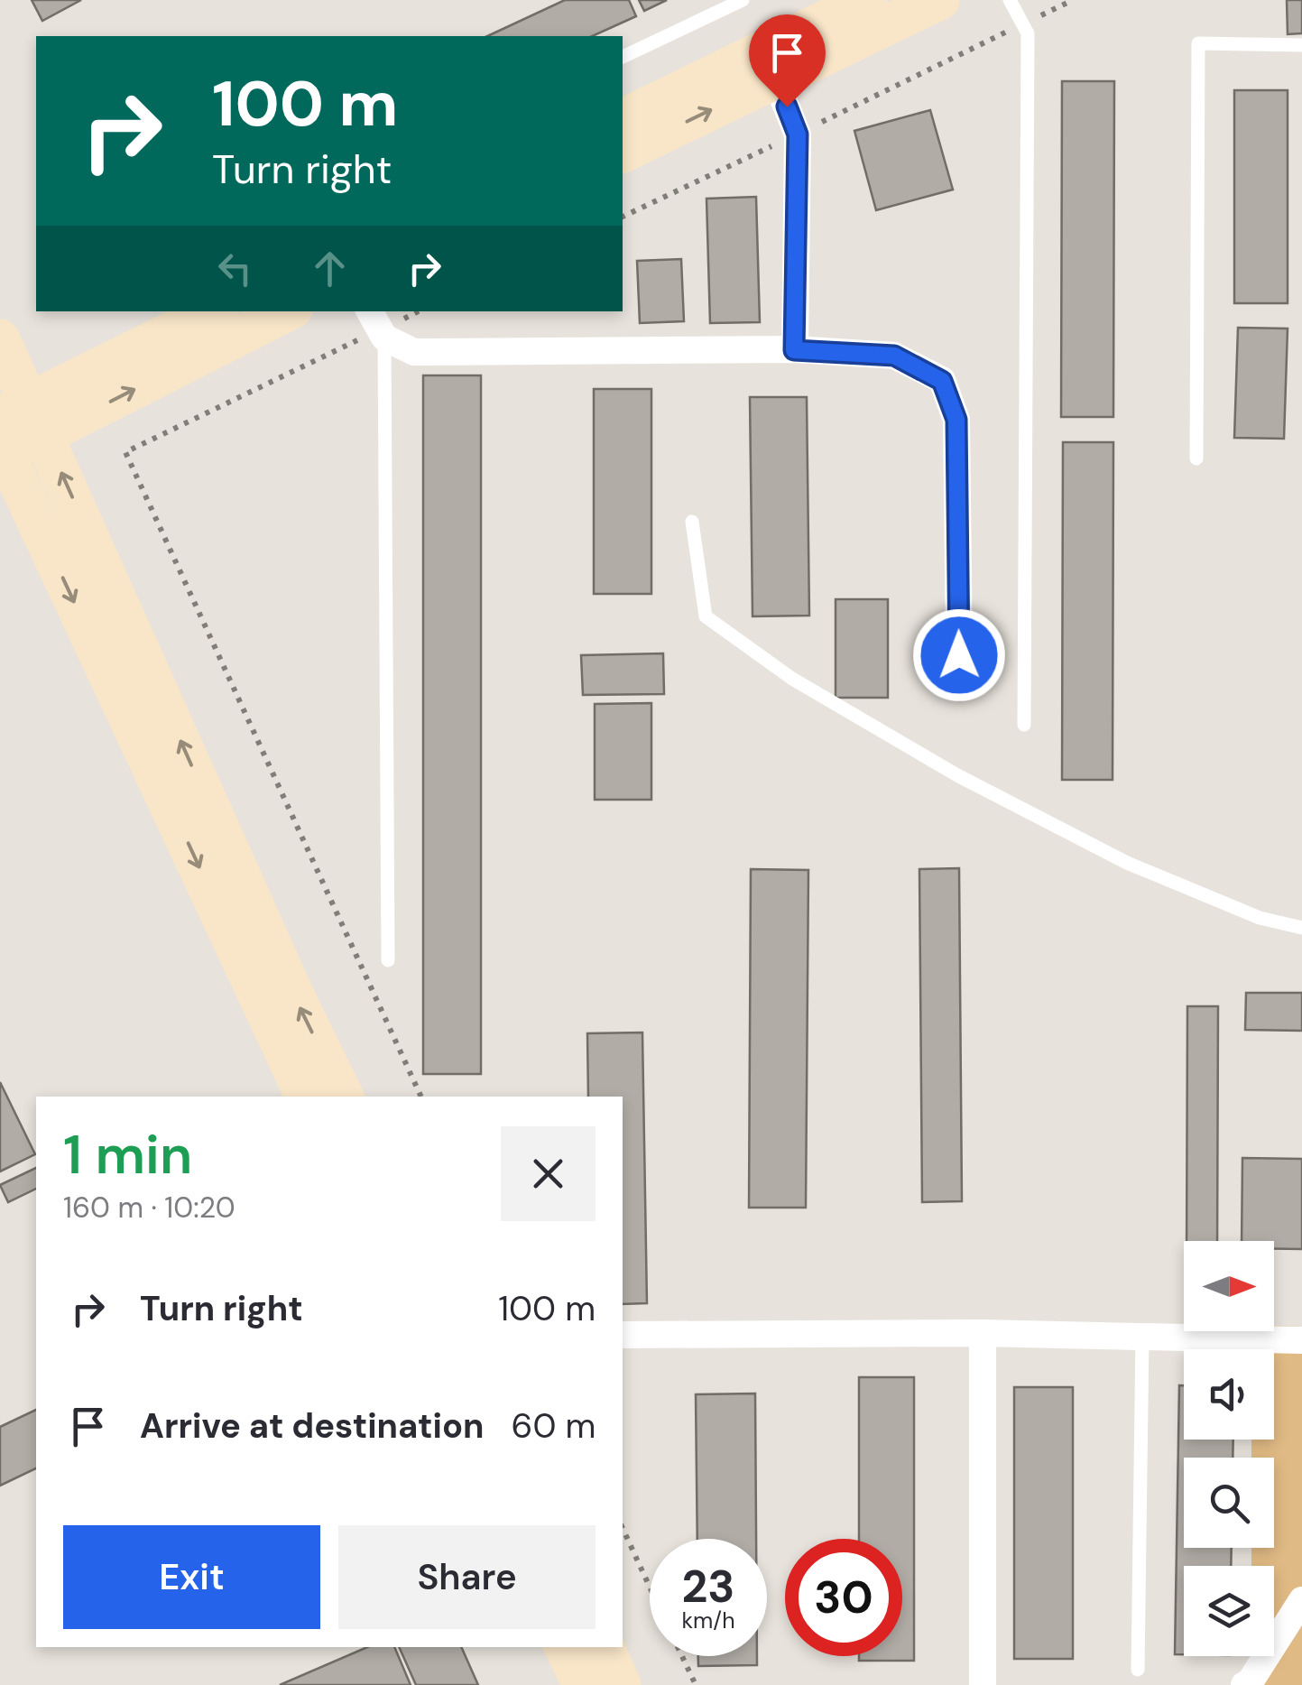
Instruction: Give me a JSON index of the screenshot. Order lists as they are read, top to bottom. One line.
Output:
{"north":"right","page":{"turn":["100 m","Turn right"],"heading":["1 min","160 m · 10:20"],"list":[{"name":"Turn right","value":"100 m"},{"name":"Arrive at destination","value":"60 m"}],"buttons":["Exit","Share"],"speed":"23 km/h","limit":"30"}}
